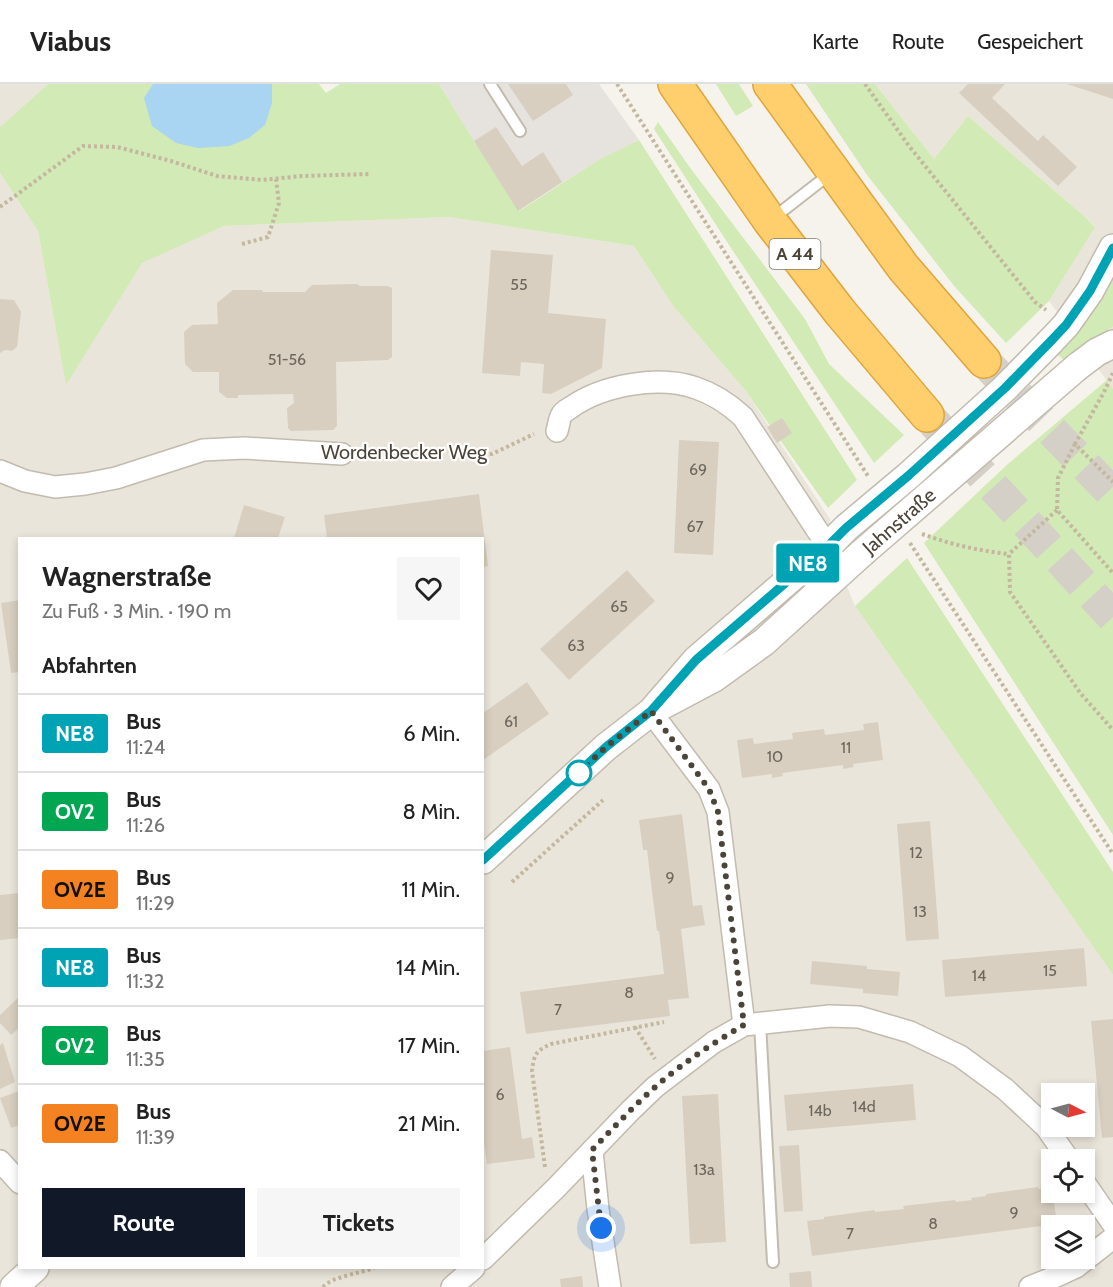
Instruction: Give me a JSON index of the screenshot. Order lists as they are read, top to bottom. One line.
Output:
{"streets":{"highway":["A 44"],"street":["Wordenbecker Weg","Jahnstraße"]},"lines":["bus line NE8"],"house_numbers":["55","51-56","69","67","65","63","61","11","10","12","9","13","15","14","8","7","6","14d","14b","13a","9","8","7"],"north":"right","page":{"header":"Viabus","nav":["Karte","Route","Gespeichert"],"on_map":"NE8","heading":[["Wagnerstraße","Zu Fuß · 3 Min. · 190 m"],"Abfahrten"],"list":[{"mark":"NE8","name":"Bus","note":"11:24","value":"6 Min."},{"mark":"OV2","name":"Bus","note":"11:26","value":"8 Min."},{"mark":"OV2E","name":"Bus","note":"11:29","value":"11 Min."},{"mark":"NE8","name":"Bus","note":"11:32","value":"14 Min."},{"mark":"OV2","name":"Bus","note":"11:35","value":"17 Min."},{"mark":"OV2E","name":"Bus","note":"11:39","value":"21 Min."}],"buttons":["Route","Tickets"]}}
